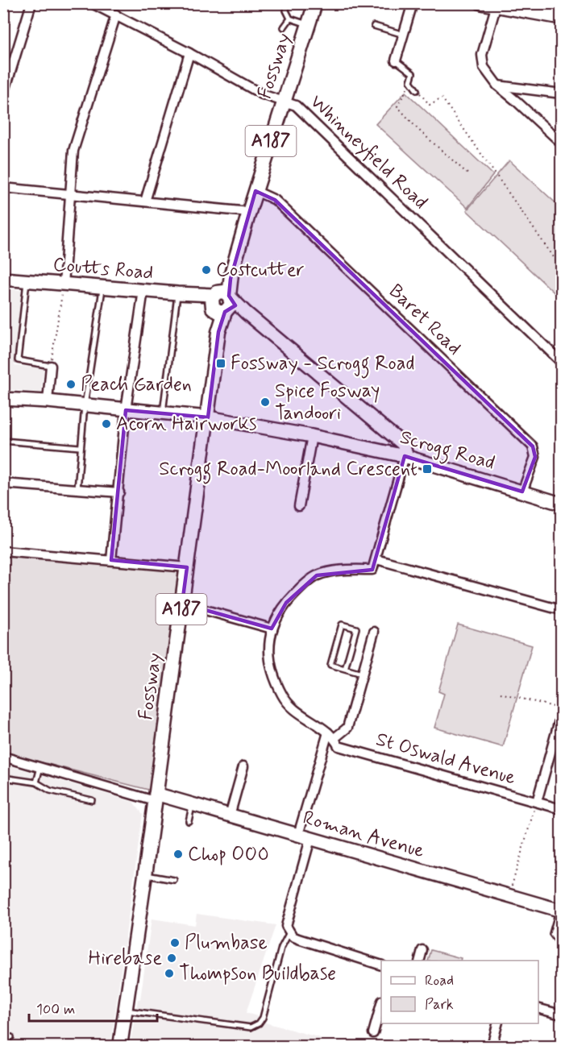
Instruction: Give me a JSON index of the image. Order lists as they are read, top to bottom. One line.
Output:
{"streets":{"main road":["Fossway","A187"],"street":["Whinneyfield Road","Coutts Road","Baret Road","Scrogg Road","St Oswald Avenue","Roman Avenue"]},"crossings":[["Fossway","Whinneyfield Road"],["Fossway","Coutts Road"],["Fossway","Baret Road"],["Fossway","Scrogg Road"],["Fossway","Roman Avenue"],["Baret Road","Scrogg Road"]],"places":{"other":["Costcutter","Peach Garden","Spice Fosway Tandoori","Acorn Hairworks","Chop OOO","Plumbase","Hirebase","Thompson Buildbase"],"transit":["Fossway - Scrogg Road","Scrogg Road-Moorland Crescent"]},"legend":["Road","Park"],"scale_bar":"100 m"}
